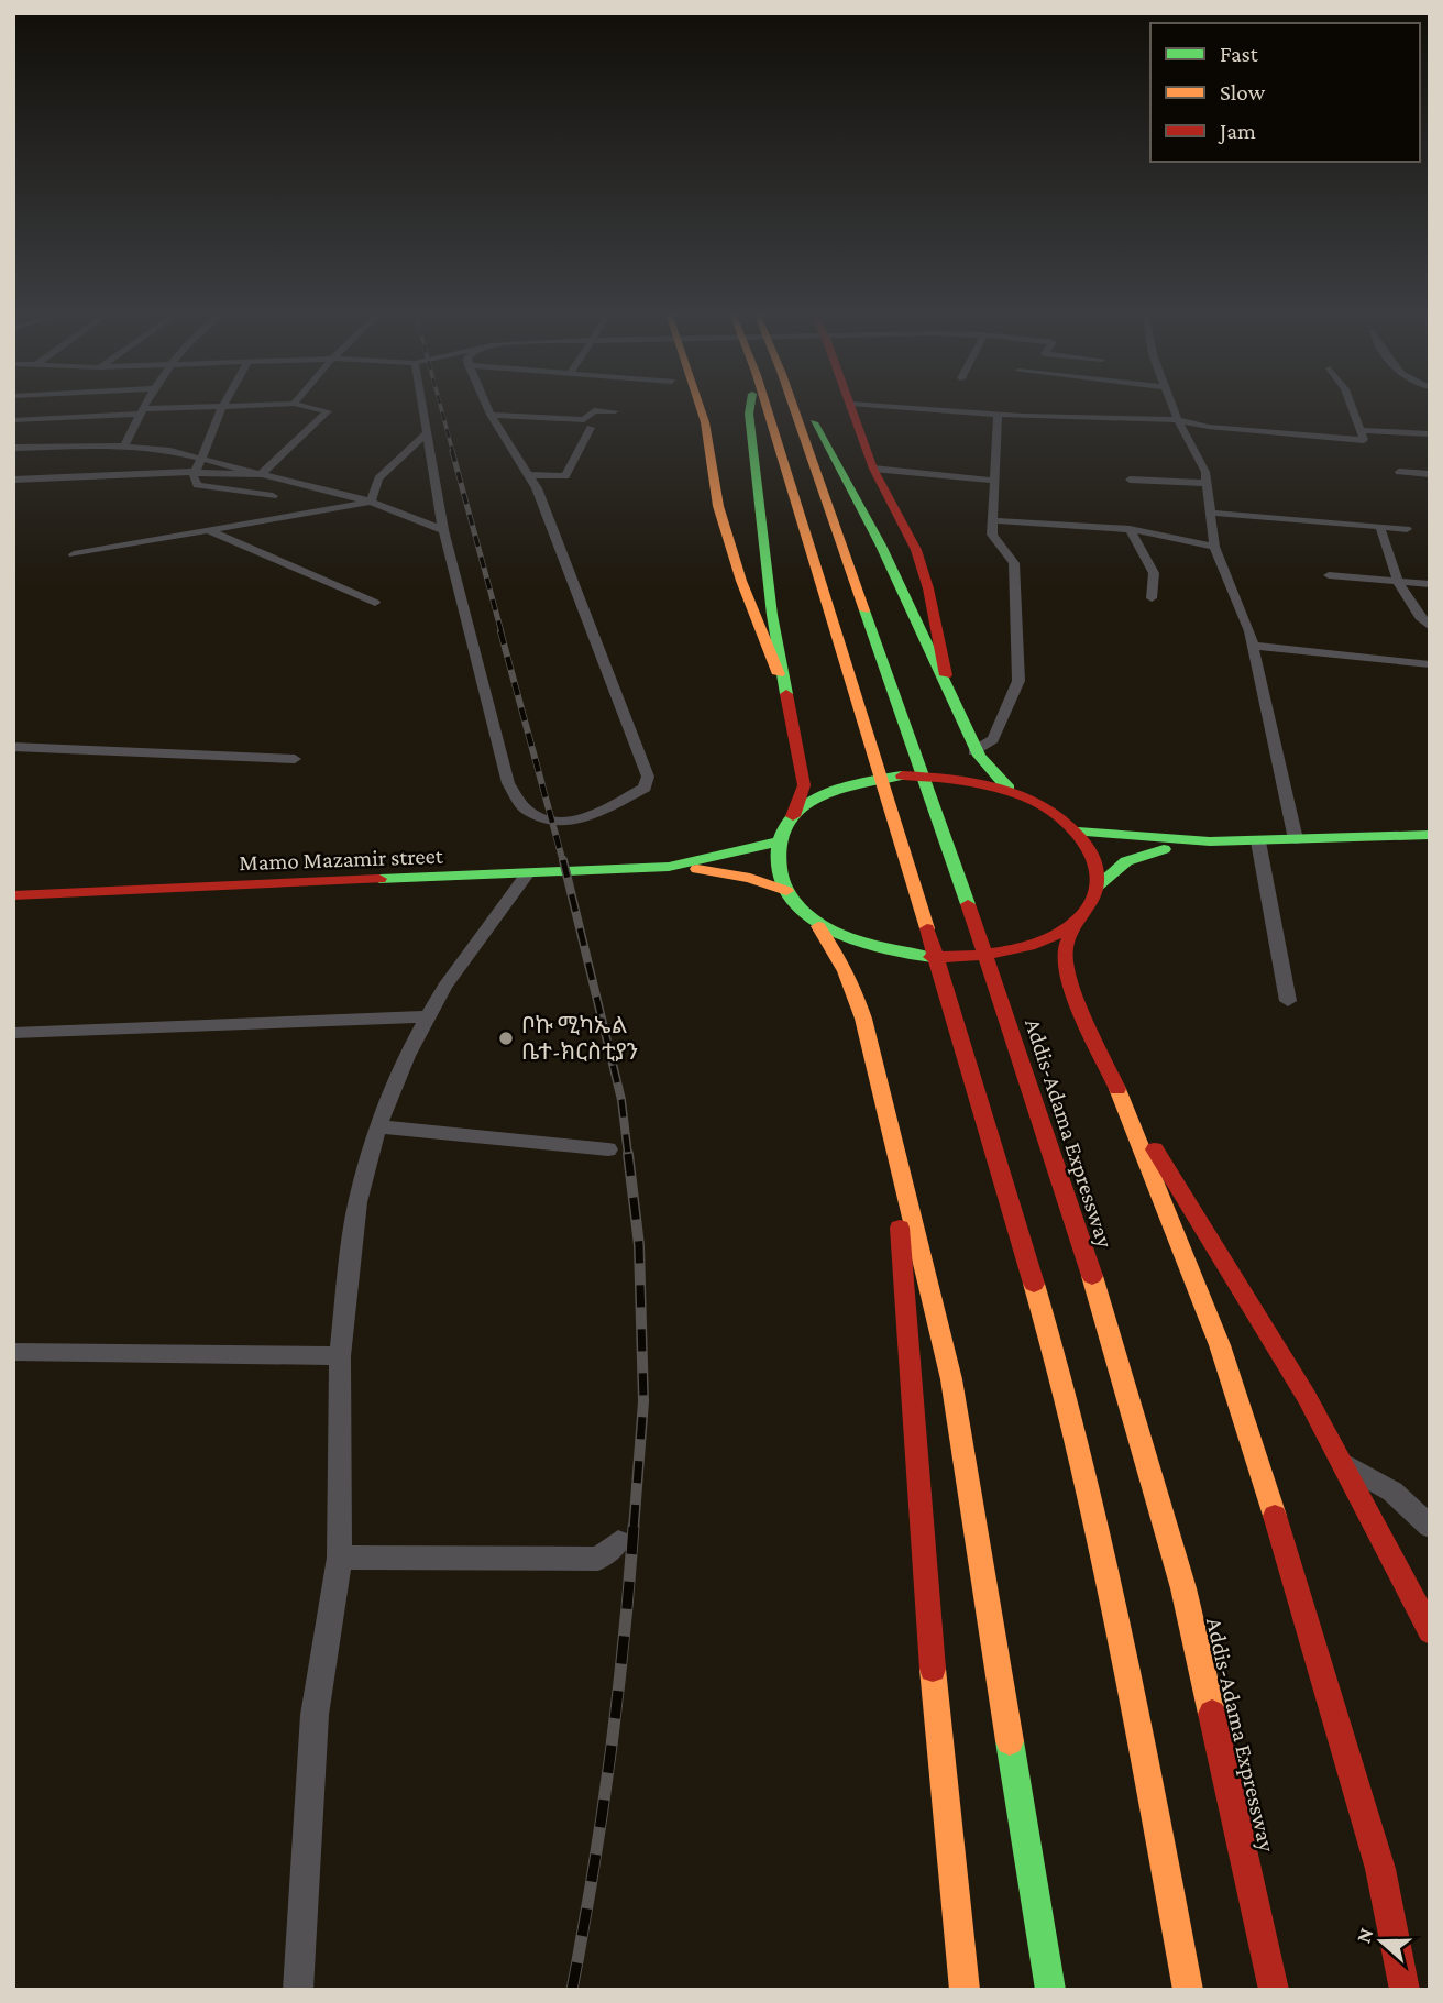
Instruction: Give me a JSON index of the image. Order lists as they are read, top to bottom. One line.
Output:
{"streets":{"main road":["Mamo Mazamir street","Addis-Adama Expressway"]},"places":["ቦኩ ሚካኤል ቤተ-ክርስቲያን"],"legend":["Fast","Slow","Jam"],"north":"left"}
